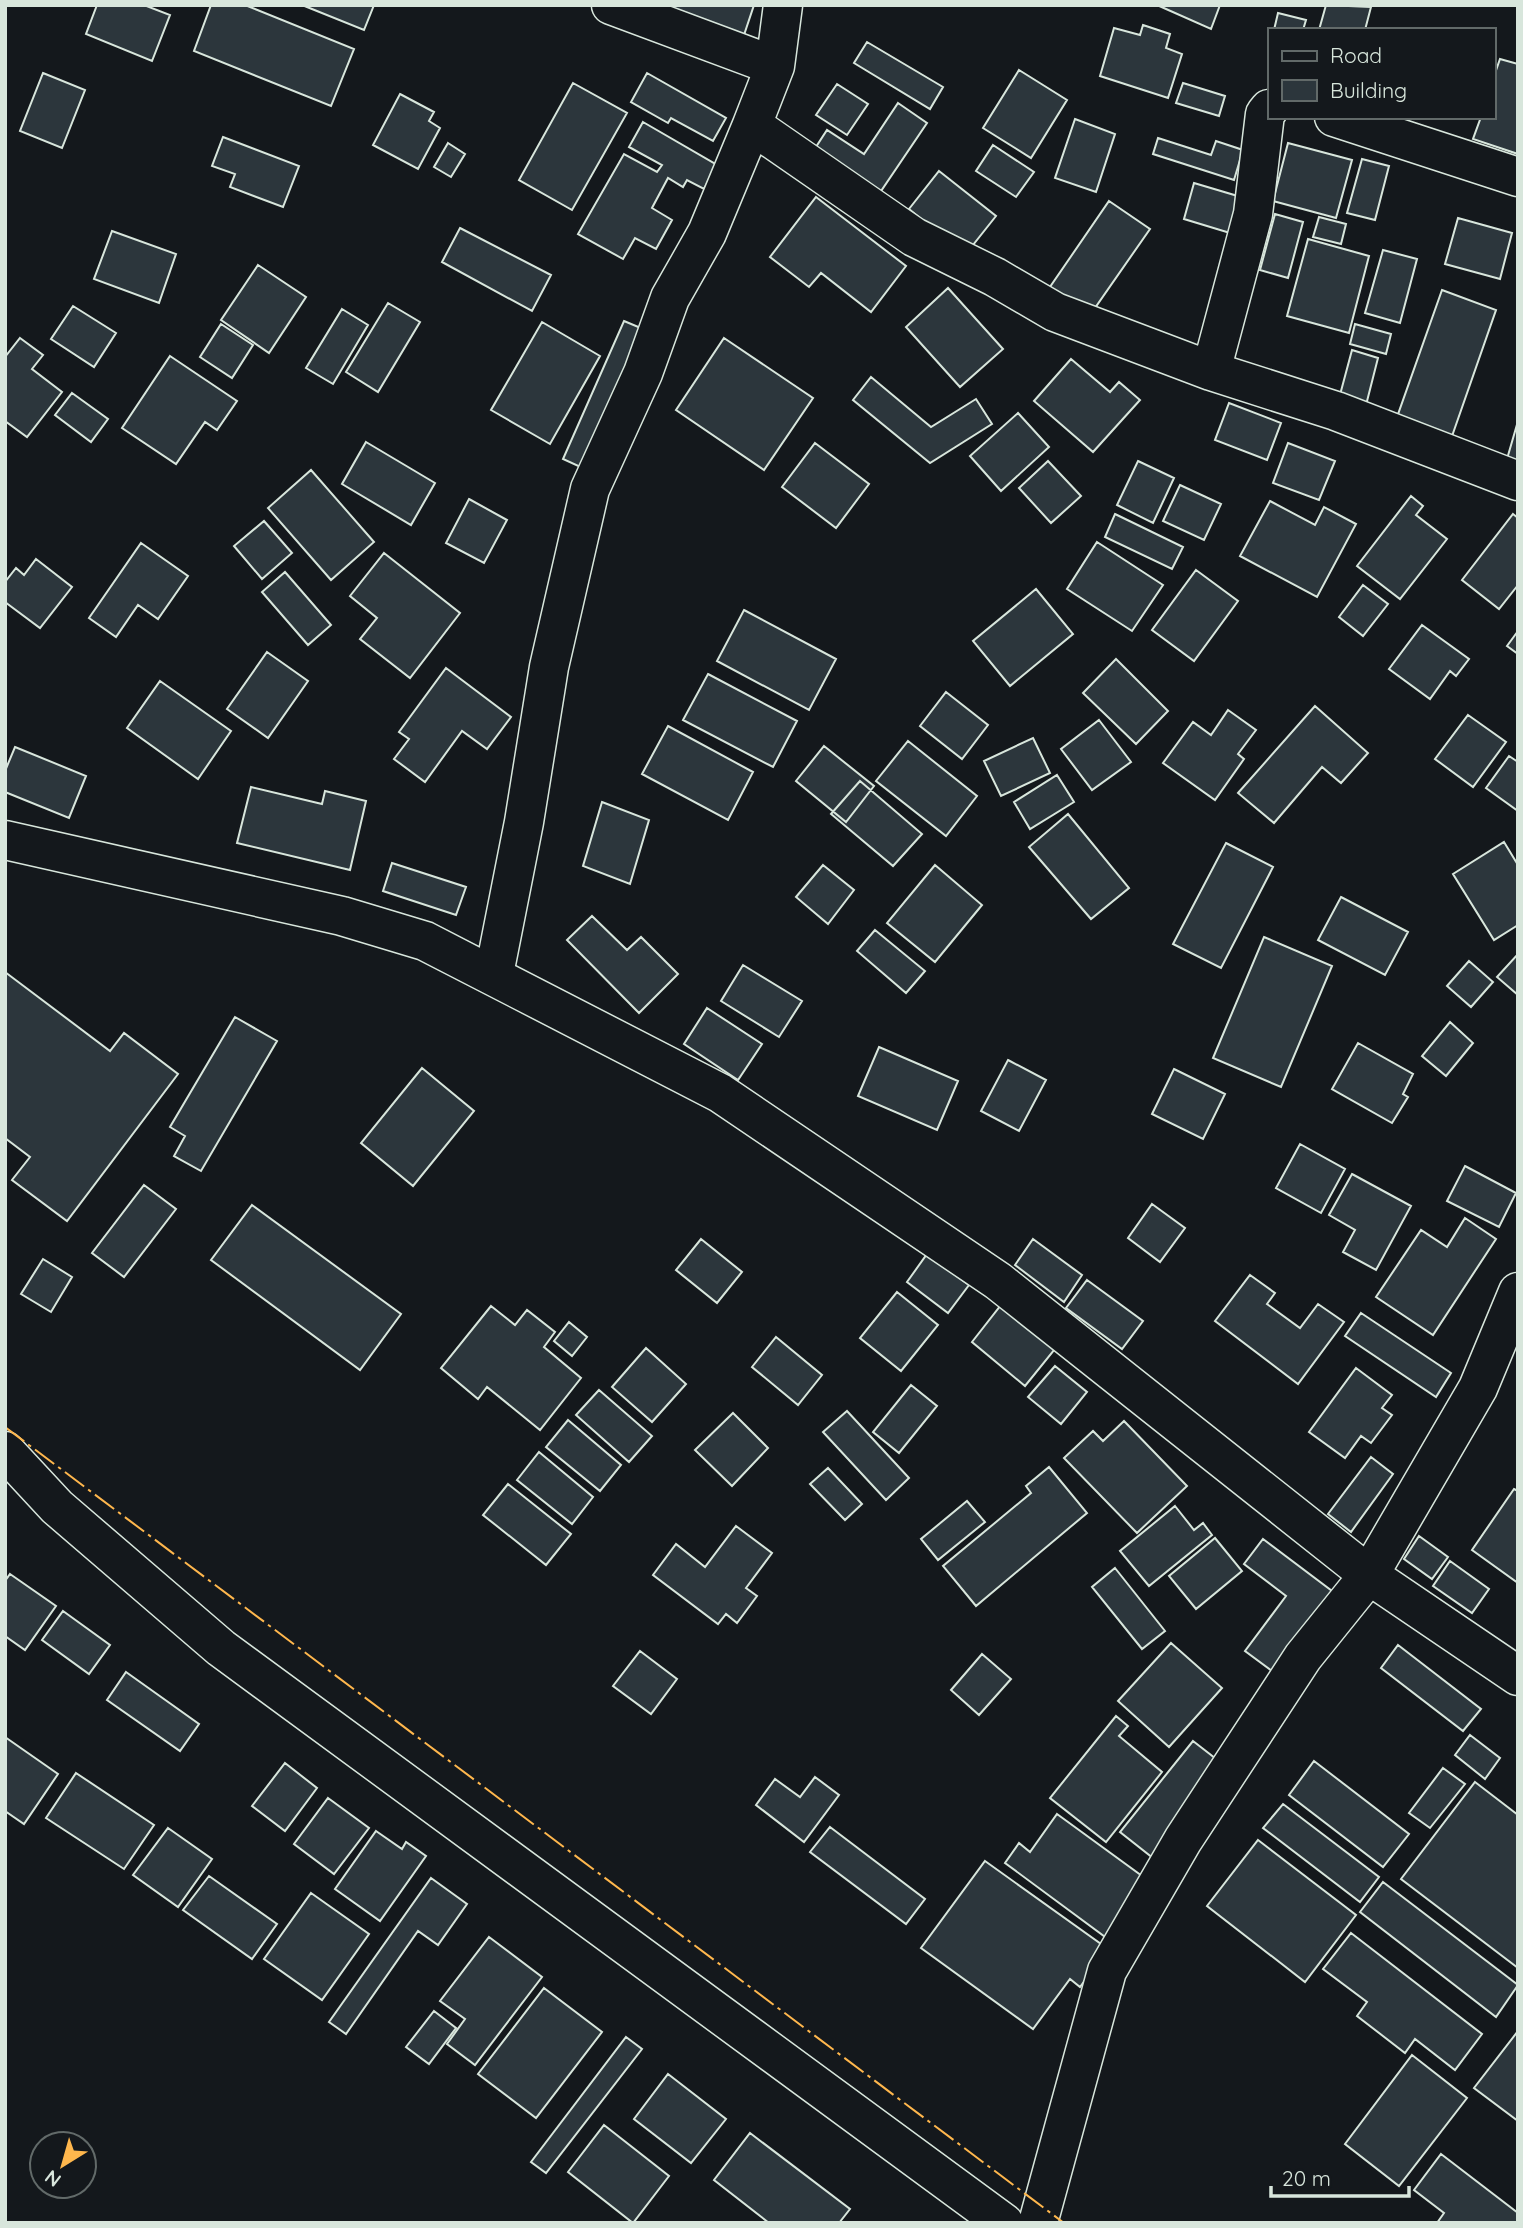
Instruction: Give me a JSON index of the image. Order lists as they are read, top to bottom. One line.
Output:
{"legend":["Road","Building"],"scale_bar":"20 m","north":"bottom left"}
